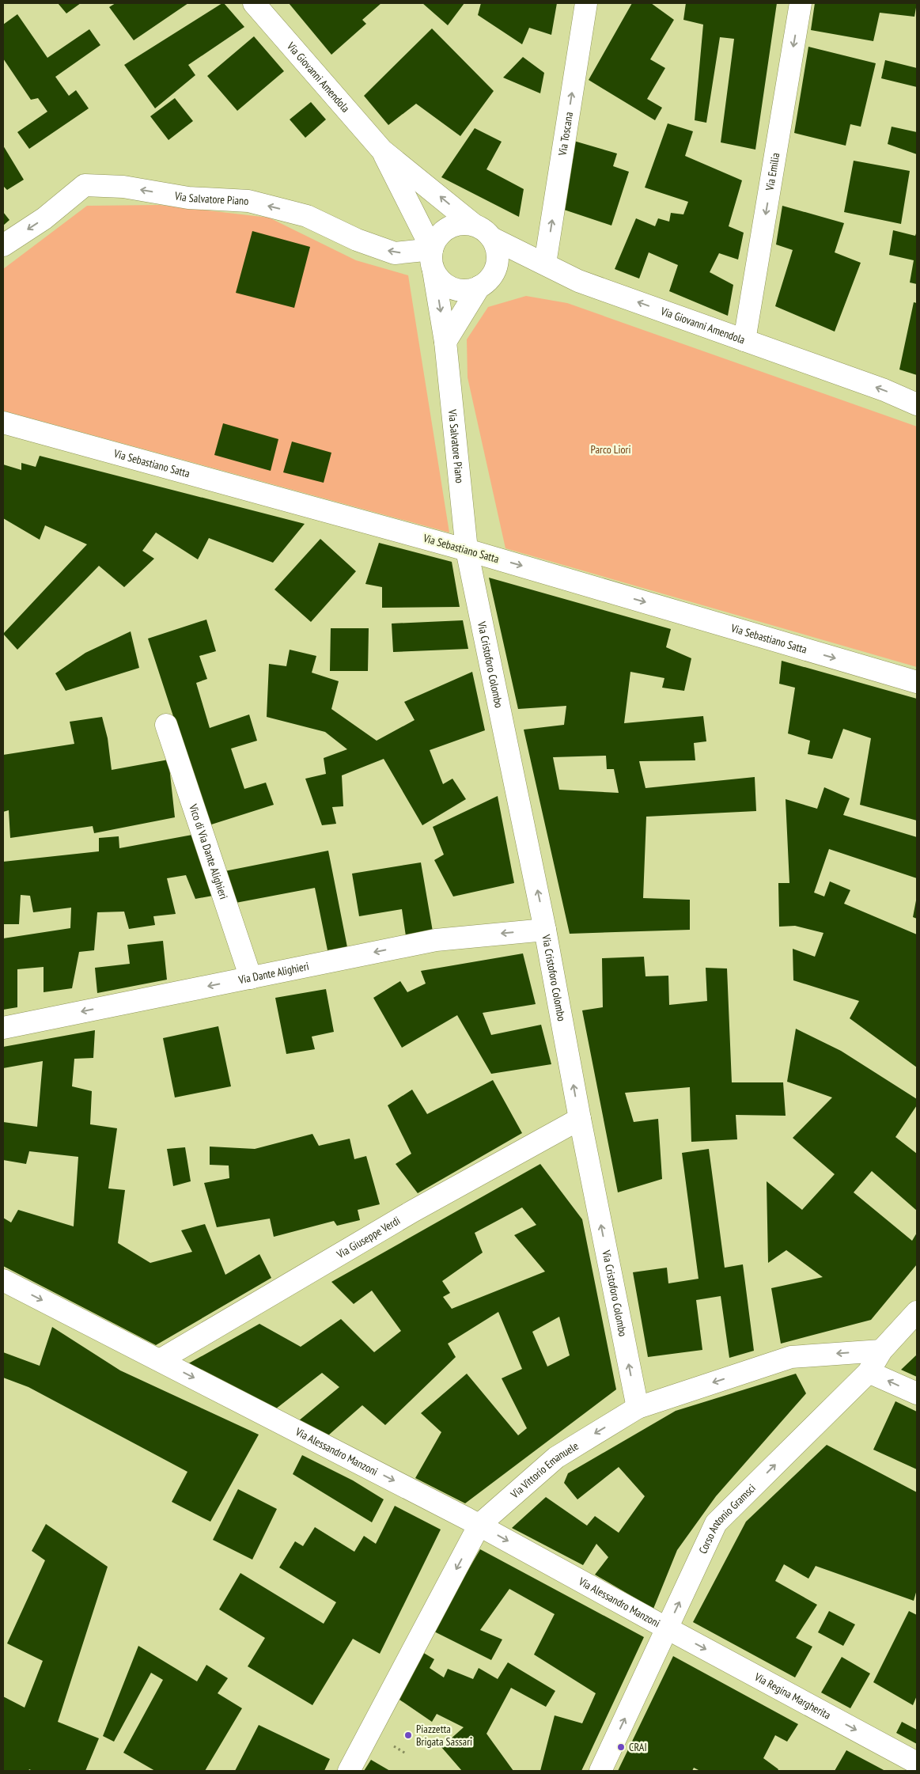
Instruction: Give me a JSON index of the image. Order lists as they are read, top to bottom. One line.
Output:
{"streets":{"street":["Via Giovanni Amendola","Via Toscana","Via Emilia","Via Salvatore Piano","Via Sebastiano Satta","Via Cristoforo Colombo","Vico di Via Dante Alighieri","Via Dante Alighieri","Via Giuseppe Verdi","Via Alessandro Manzoni","Via Vittorio Emanuele","Corso Antonio Gramsci","Via Regina Margherita"]},"crossings":[["Via Giovanni Amendola","Via Toscana"],["Via Giovanni Amendola","Via Emilia"],["Via Giovanni Amendola","Via Salvatore Piano"],["Via Salvatore Piano","Via Sebastiano Satta"],["Via Salvatore Piano","Via Cristoforo Colombo"],["Via Sebastiano Satta","Via Cristoforo Colombo"],["Via Cristoforo Colombo","Via Dante Alighieri"],["Via Cristoforo Colombo","Via Giuseppe Verdi"],["Via Cristoforo Colombo","Via Vittorio Emanuele"],["Vico di Via Dante Alighieri","Via Dante Alighieri"],["Via Giuseppe Verdi","Via Alessandro Manzoni"],["Via Alessandro Manzoni","Via Vittorio Emanuele"],["Via Alessandro Manzoni","Corso Antonio Gramsci"],["Via Alessandro Manzoni","Via Regina Margherita"],["Via Vittorio Emanuele","Corso Antonio Gramsci"],["Corso Antonio Gramsci","Via Regina Margherita"]],"one_way":["Via Giovanni Amendola","Via Toscana","Via Emilia","Via Sebastiano Satta","Via Cristoforo Colombo","Via Dante Alighieri","Via Alessandro Manzoni","Via Vittorio Emanuele","Corso Antonio Gramsci","Via Regina Margherita"],"parks":["Parco Liori"],"places":["Piazzetta Brigata Sassari","CRAI"]}
